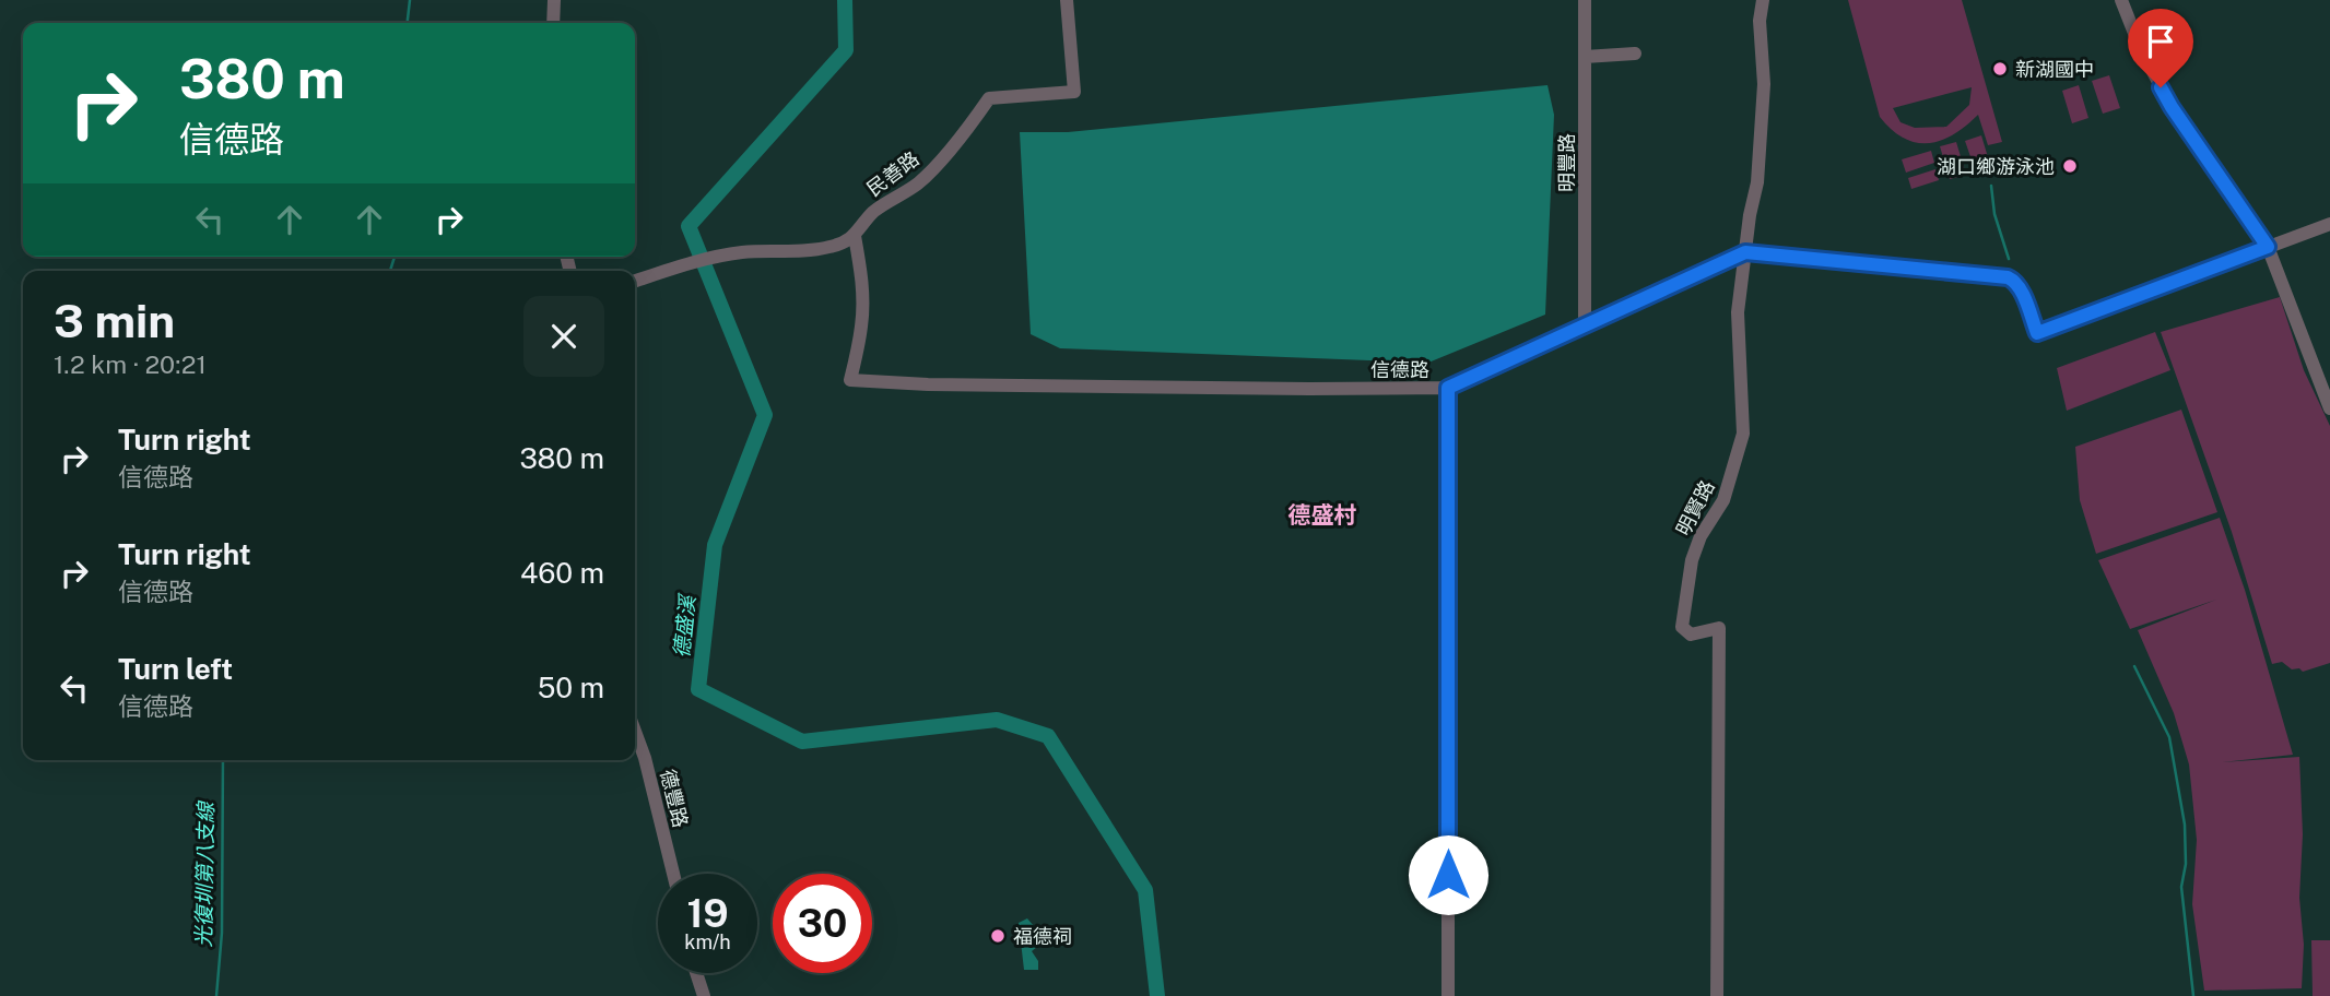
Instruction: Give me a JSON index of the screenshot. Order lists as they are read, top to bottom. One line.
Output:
{"streets":{"street":["明豐路","民善路","信德路","明賢路","德豐路"]},"crossings":[["明豐路","信德路"],["民善路","信德路"],["信德路","明賢路"]],"districts":["德盛村"],"water":["德盛溪","光復圳第八支線"],"places":["新湖國中","湖口鄉游泳池","福德祠"],"page":{"turn":["380 m","信德路"],"heading":["3 min","1.2 km · 20:21"],"list":[{"name":"Turn right","note":"信德路","value":"380 m"},{"name":"Turn right","note":"信德路","value":"460 m"},{"name":"Turn left","note":"信德路","value":"50 m"}],"speed":"19 km/h","limit":"30"}}
